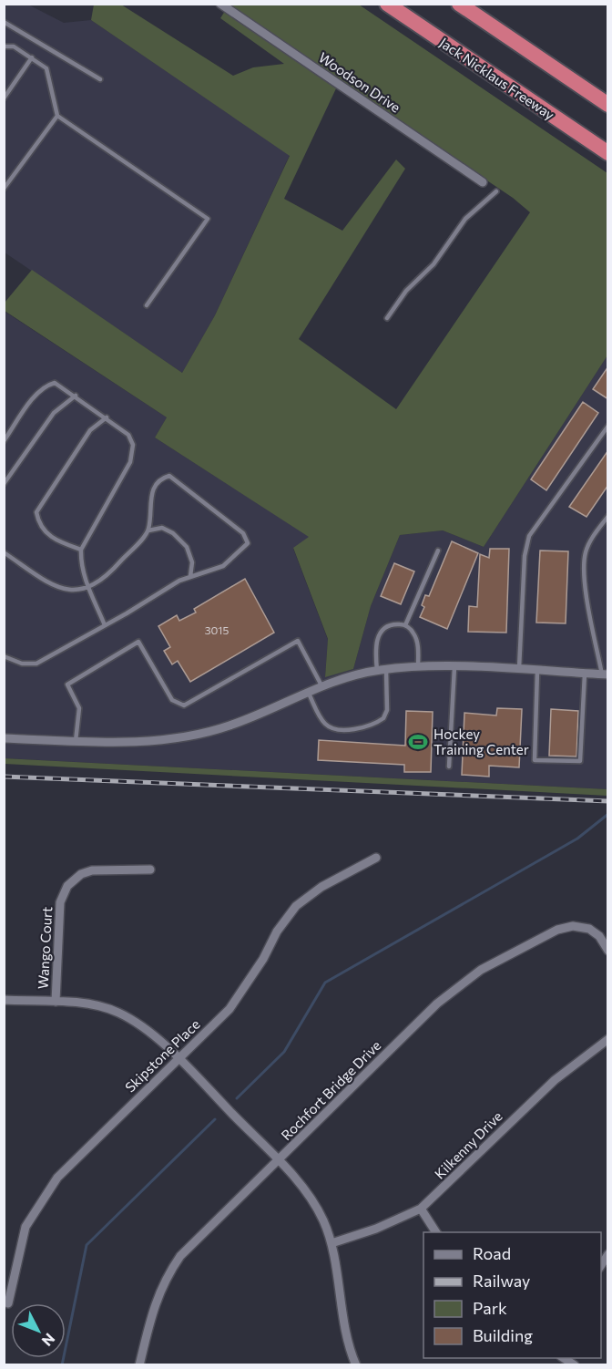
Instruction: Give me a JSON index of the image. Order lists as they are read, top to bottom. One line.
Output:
{"streets":{"highway":["Jack Nicklaus Freeway"],"street":["Woodson Drive","Wango Court","Skipstone Place","Rochfort Bridge Drive","Kilkenny Drive"]},"places":{"sports":["Hockey Training Center"]},"house_numbers":["3015"],"legend":["Road","Railway","Park","Building"],"north":"bottom right"}
